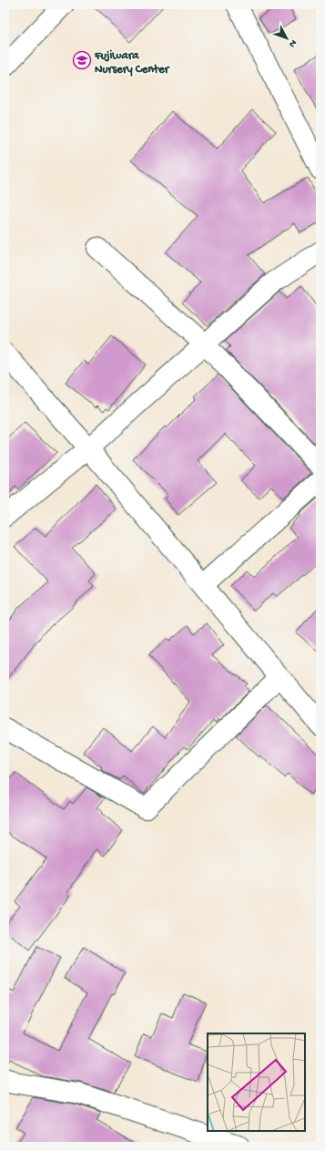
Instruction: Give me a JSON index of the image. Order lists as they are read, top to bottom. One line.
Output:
{"places":{"school or university":["Fujiwara Nursery Center"]},"north":"bottom right"}
